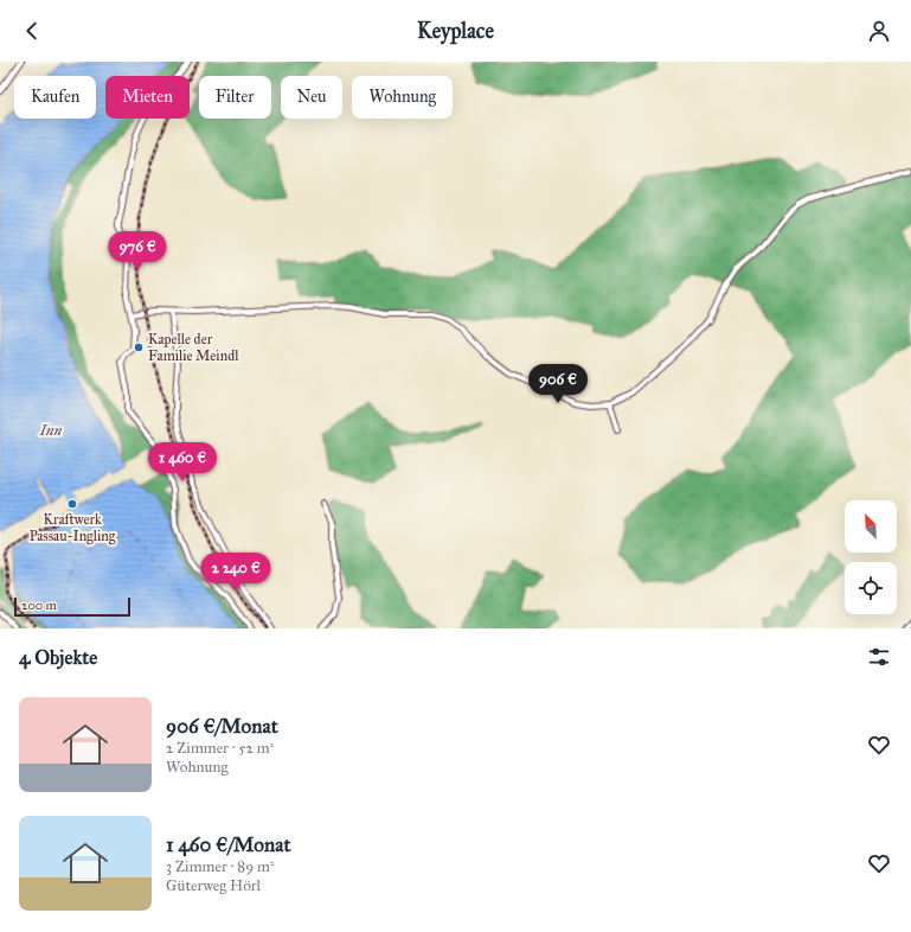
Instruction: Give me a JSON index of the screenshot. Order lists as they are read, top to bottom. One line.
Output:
{"water":["Inn"],"places":["Kapelle der Familie Meindl","Kraftwerk Passau-Ingling"],"scale_bar":"200 m","north":"top left","page":{"header":"Keyplace","chip":["Kaufen","Mieten","Filter","Neu","Wohnung"],"price":["976 €","906 €","1 460 €","2 240 €"],"scale":"200 m","heading":"4 Objekte","list":[{"name":"906 €/Monat","note":"2 Zimmer · 52 m² · Wohnung"},{"name":"1 460 €/Monat","note":"3 Zimmer · 89 m² · Güterweg Hörl"}]}}
